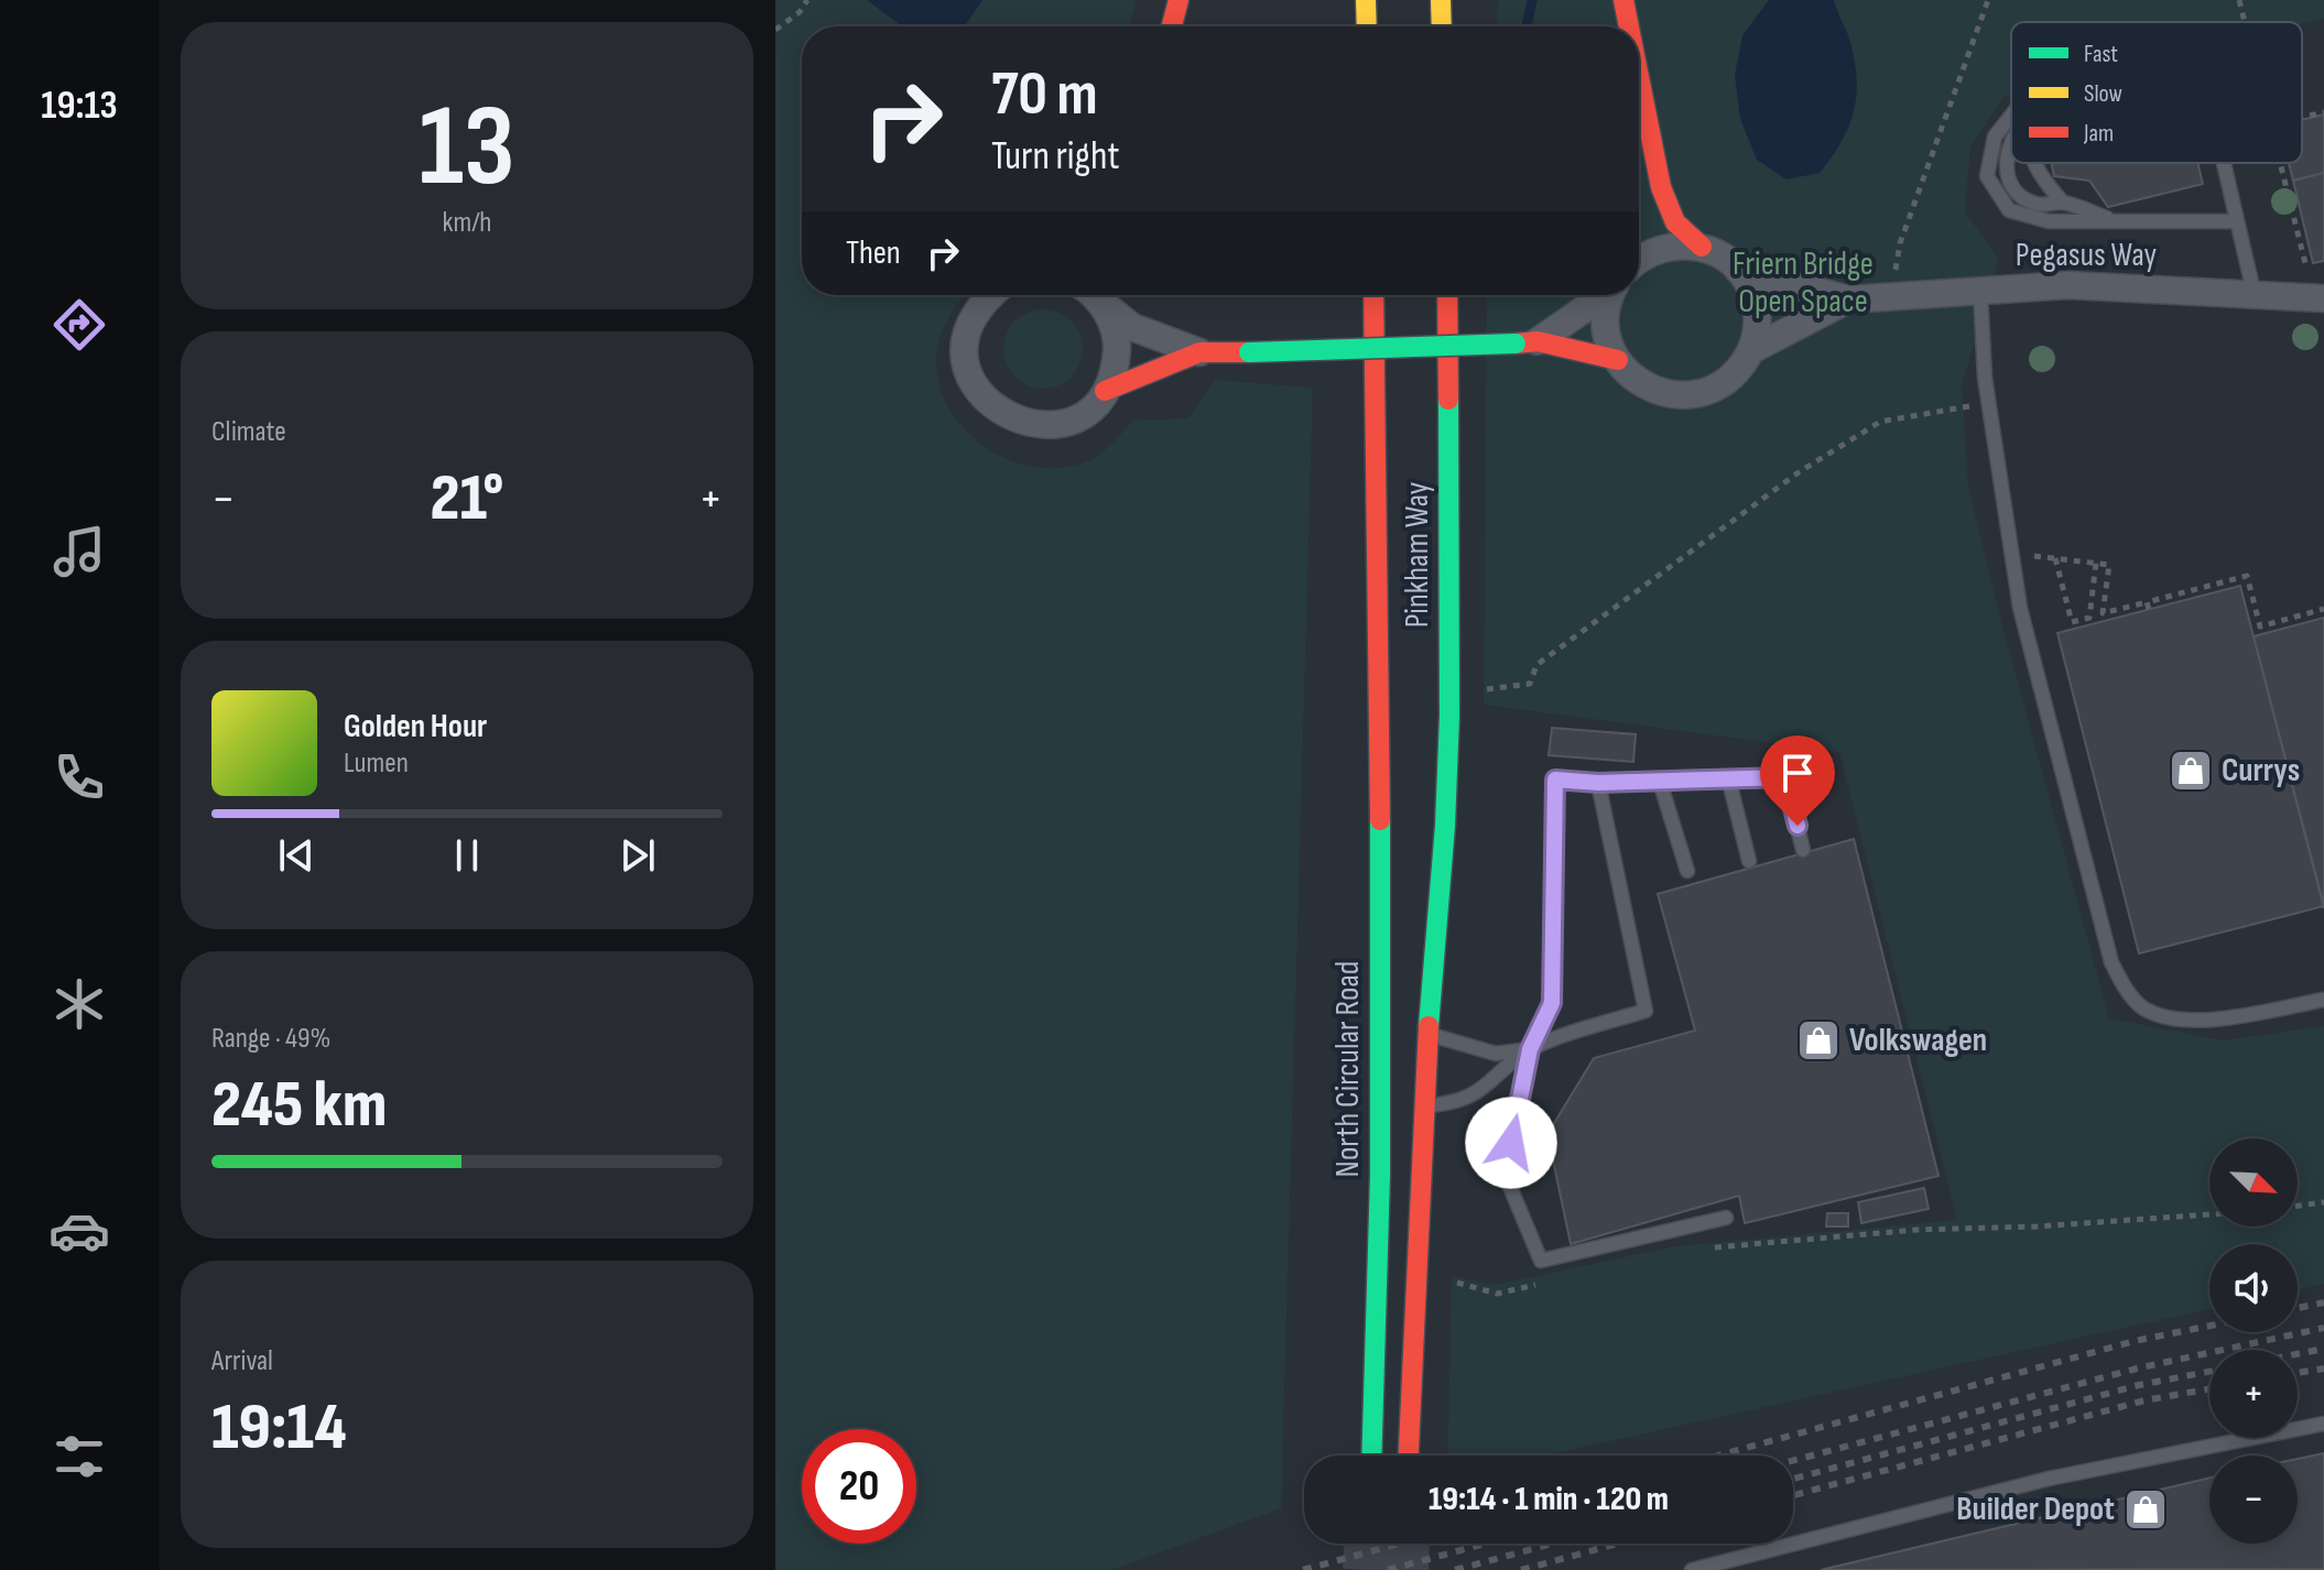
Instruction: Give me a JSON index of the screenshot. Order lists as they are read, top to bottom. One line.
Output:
{"streets":{"main road":["Pinkham Way","North Circular Road"],"street":["Pegasus Way"]},"crossings":[["Pinkham Way","North Circular Road"]],"parks":["Friern Bridge Open Space"],"places":{"shop":["Currys","Volkswagen","Builder Depot"]},"legend":["Fast","Slow","Jam"],"north":"bottom right","page":{"tabs":"19:13","tile":[["13","km/h"],"Climate",["Range · 49%","245 km"],["Arrival","19:14"]],"turn":["70 m","Turn right"],"then":"Then","heat":["−","21°","+"],"song":["Golden Hour","Lumen"],"map_buttons":["+","−"],"limit":"20","trip":"19:14 · 1 min · 120 m"}}
